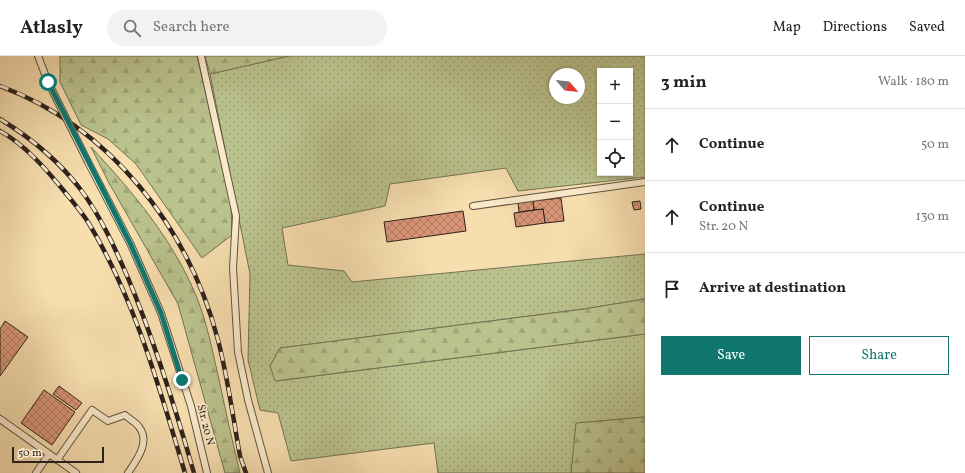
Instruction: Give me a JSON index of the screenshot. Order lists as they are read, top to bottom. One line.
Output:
{"streets":{"lane":["Str. 20 N"]},"scale_bar":"50 m","north":"bottom right","page":{"header":"Atlasly","search":"Search here","nav":["Map","Directions","Saved"],"heading":["3 min","Walk · 180 m"],"map_buttons":["+","−"],"list":[["Continue","50 m"],["Continue","Str. 20 N","130 m"],"Arrive at destination"],"buttons":["Save","Share"],"scale":"50 m"}}
